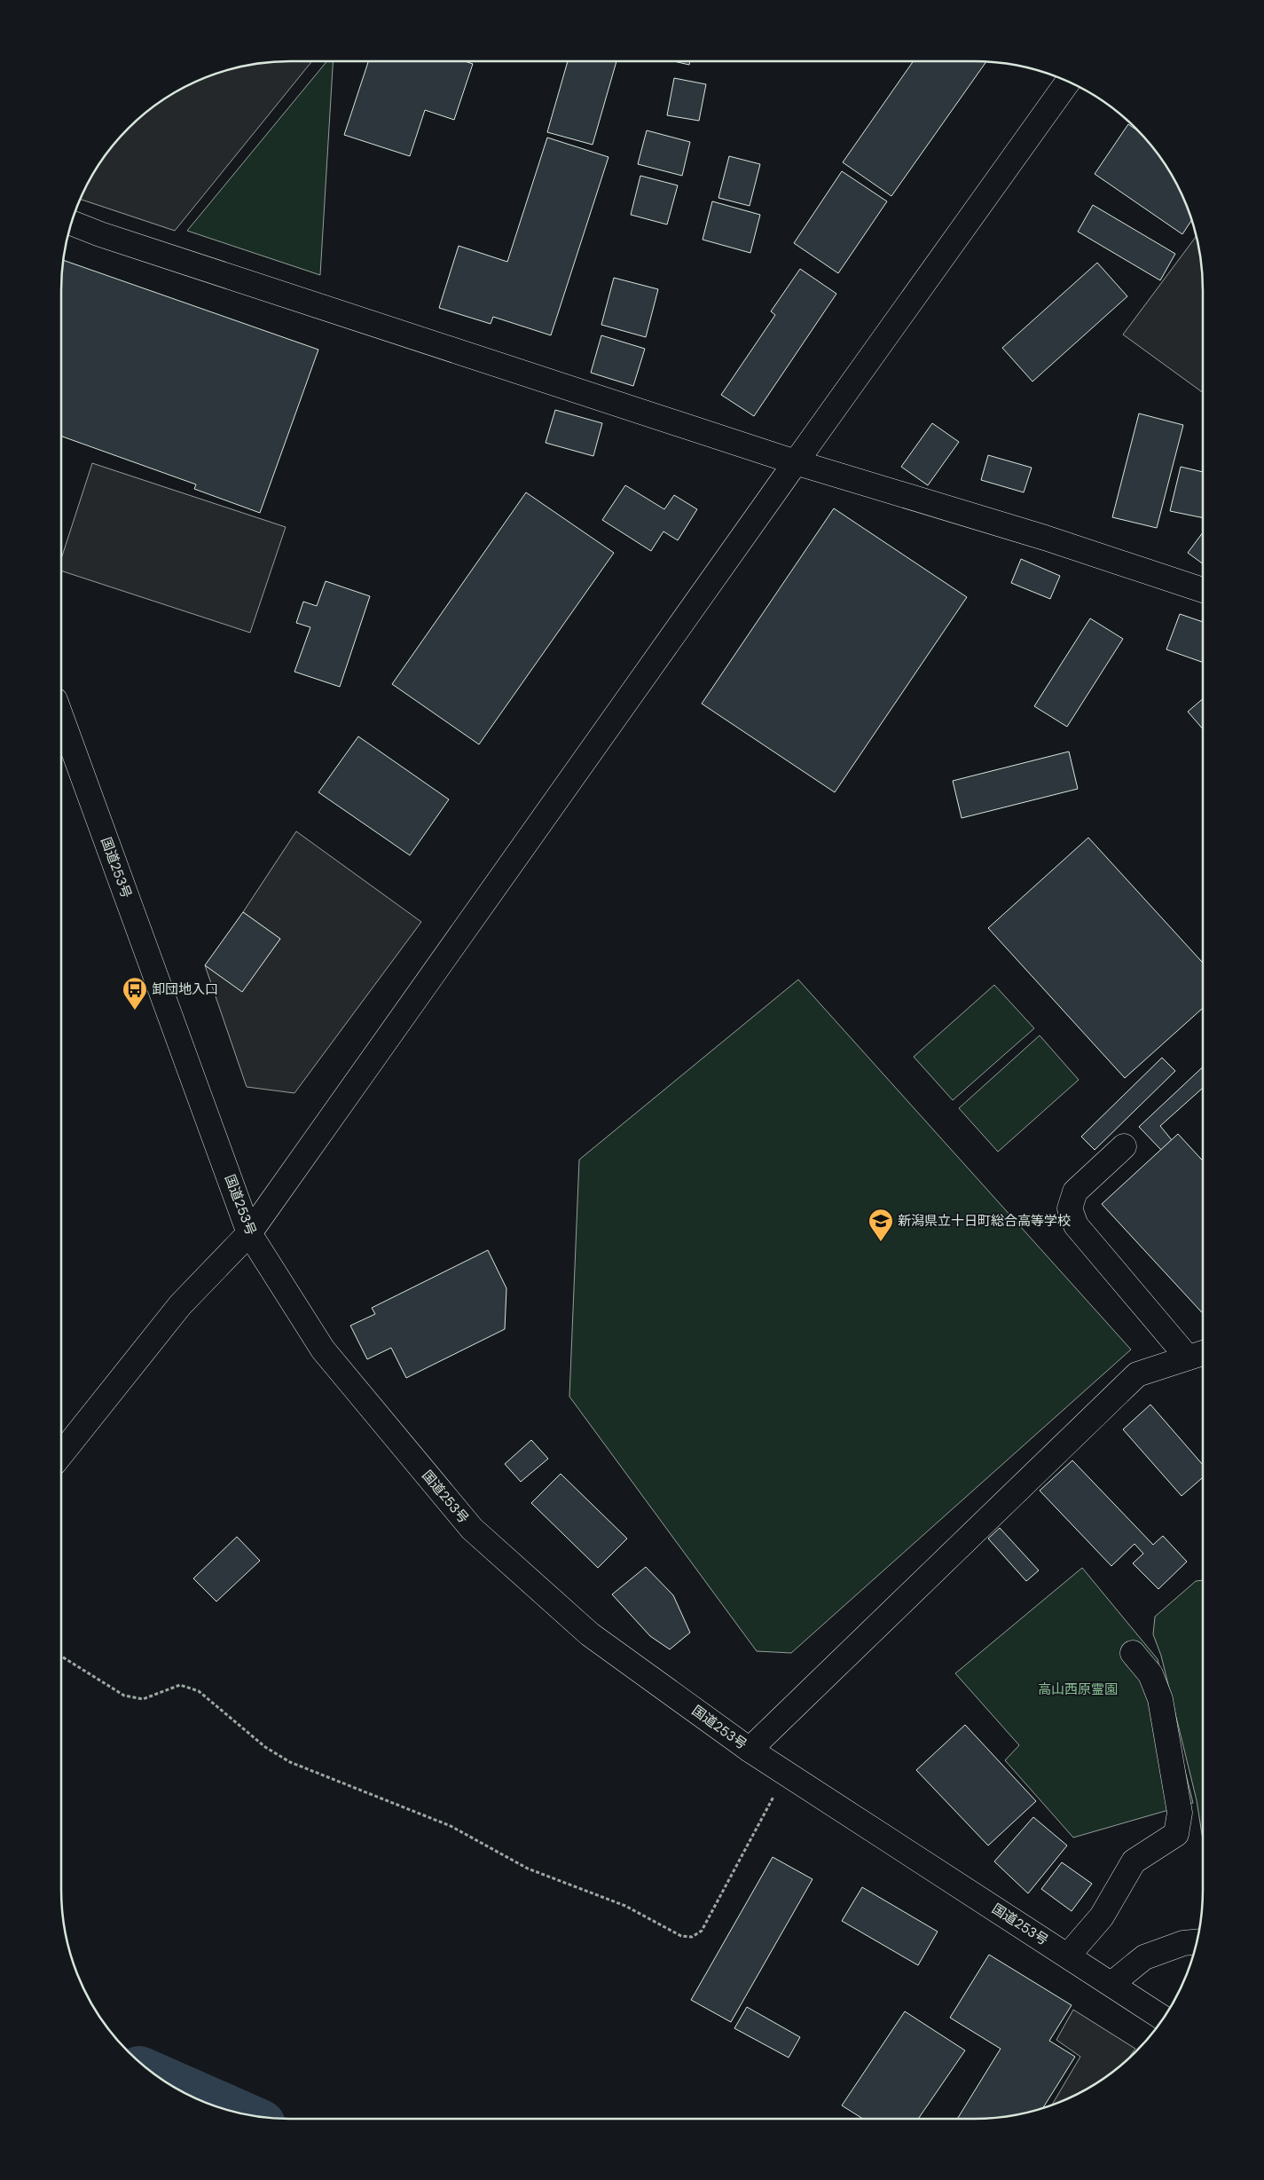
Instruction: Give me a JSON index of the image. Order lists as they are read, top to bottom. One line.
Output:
{"streets":{"main road":["国道253号"]},"parks":["高山西原霊園"],"places":{"bus stop":["卸団地入口"],"school or university":["新潟県立十日町総合高等学校"]}}
